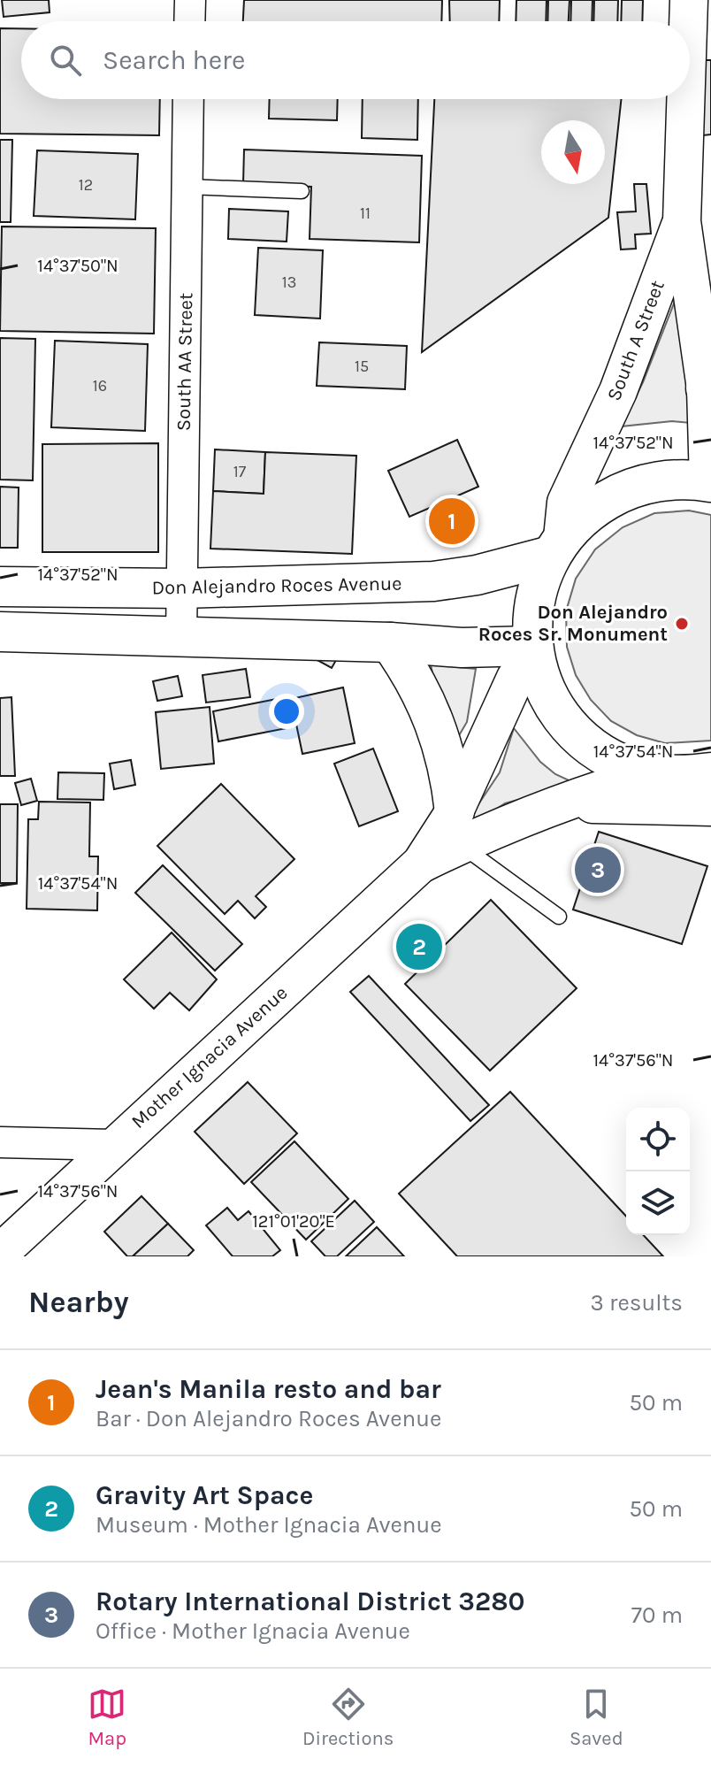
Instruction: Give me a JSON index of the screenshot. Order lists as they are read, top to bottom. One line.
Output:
{"streets":{"main road":["Don Alejandro Roces Avenue"],"street":["South A Street","South AA Street","Mother Ignacia Avenue"]},"crossings":[["South A Street","Don Alejandro Roces Avenue"],["South AA Street","Don Alejandro Roces Avenue"]],"places":["Don Alejandro Roces Sr. Monument"],"house_numbers":["12","11","13","15","16","17"],"north":"bottom","page":{"search":"Search here","pins":["1","3","2"],"heading":["Nearby","3 results"],"list":[{"mark":"1","name":"Jean's Manila resto and bar","note":"Bar · Don Alejandro Roces Avenue","value":"50 m"},{"mark":"2","name":"Gravity Art Space","note":"Museum · Mother Ignacia Avenue","value":"50 m"},{"mark":"3","name":"Rotary International District 3280","note":"Office · Mother Ignacia Avenue","value":"70 m"}],"nav":["Map","Directions","Saved"]},"coordinates":["14°37'50\"N","14°37'52\"N","14°37'54\"N","14°37'56\"N","121°01'20\"E"]}
